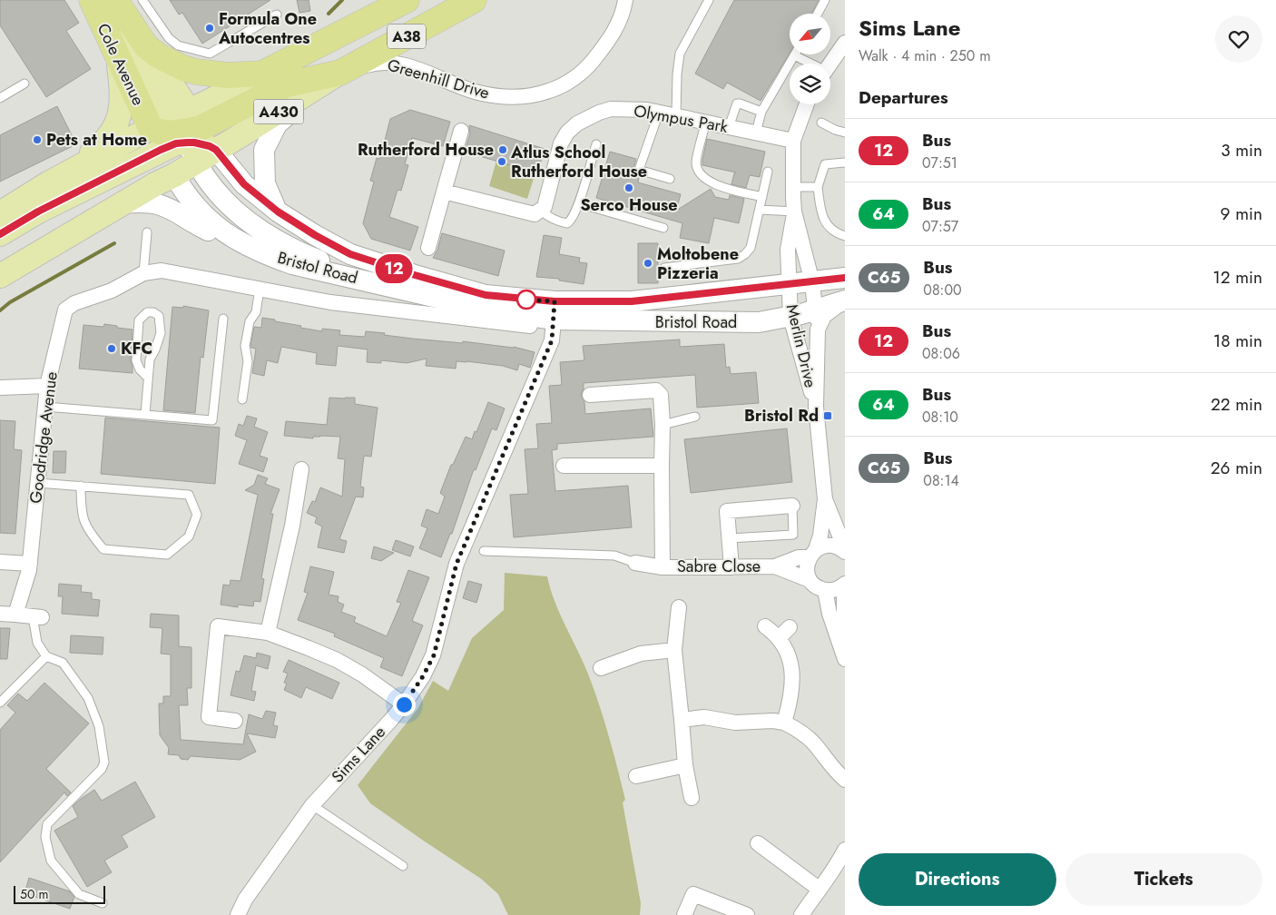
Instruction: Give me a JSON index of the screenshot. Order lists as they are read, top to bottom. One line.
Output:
{"streets":{"highway":["A38","Cole Avenue"],"main road":["A430","Bristol Road"],"street":["Greenhill Drive","Olympus Park","Merlin Drive","Goodridge Avenue","Sabre Close","Sims Lane"]},"crossings":[["A38","Cole Avenue"],["A38","Greenhill Drive"],["A38","A430"],["Greenhill Drive","A430"],["A430","Bristol Road"],["Bristol Road","Merlin Drive"],["Bristol Road","Goodridge Avenue"],["Bristol Road","Sims Lane"],["Merlin Drive","Sabre Close"]],"places":{"other":["Formula One Autocentres","Pets at Home","Rutherford House","Atlus School Rutherford House","Serco House","Moltobene Pizzeria","KFC"],"transit":["Bristol Rd"]},"lines":["bus line 12"],"scale_bar":"50 m","north":"bottom left","page":{"on_map":"12","heading":[["Sims Lane","Walk · 4 min · 250 m"],"Departures"],"list":[{"mark":"12","name":"Bus","note":"07:51","value":"3 min"},{"mark":"64","name":"Bus","note":"07:57","value":"9 min"},{"mark":"C65","name":"Bus","note":"08:00","value":"12 min"},{"mark":"12","name":"Bus","note":"08:06","value":"18 min"},{"mark":"64","name":"Bus","note":"08:10","value":"22 min"},{"mark":"C65","name":"Bus","note":"08:14","value":"26 min"}],"buttons":["Directions","Tickets"],"scale":"50 m"}}
